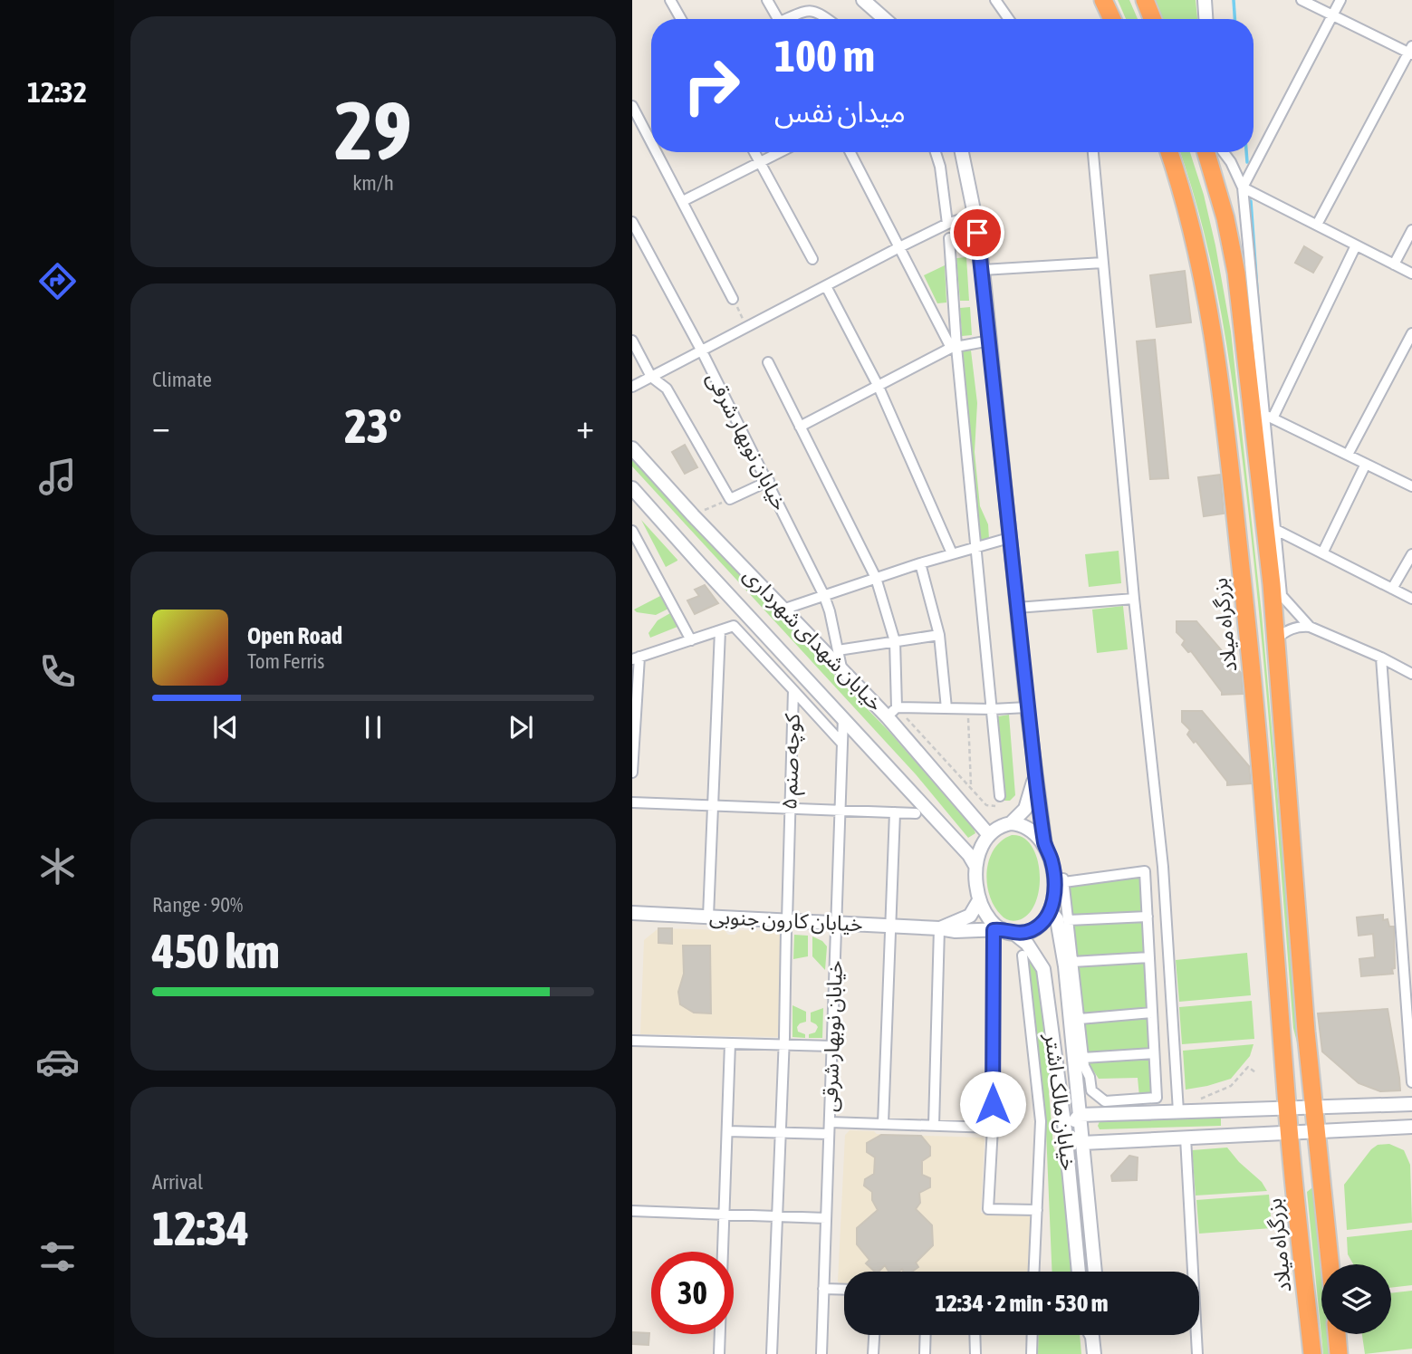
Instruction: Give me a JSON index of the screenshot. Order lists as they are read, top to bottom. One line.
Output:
{"streets":{"highway":["بزرگراه میلاد"],"main road":["خیابان شهدای شهرداری","خیابان کارون جنوبی","خیابان مالک اشتر"],"street":["خیابان نوبهار شرقی","کوچه صنم ۵"]},"crossings":[["خیابان نوبهار شرقی","خیابان شهدای شهرداری"],["خیابان نوبهار شرقی","خیابان کارون جنوبی"],["خیابان شهدای شهرداری","خیابان کارون جنوبی"],["خیابان شهدای شهرداری","خیابان مالک اشتر"],["کوچه صنم ۵","خیابان کارون جنوبی"],["خیابان کارون جنوبی","خیابان مالک اشتر"]],"page":{"tabs":"12:32","tile":[["29","km/h"],"Climate",["Range · 90%","450 km"],["Arrival","12:34"]],"turn":["100 m","میدان نفس"],"heat":["−","23°","+"],"song":["Open Road","Tom Ferris"],"limit":"30","trip":"12:34 · 2 min · 530 m"}}
